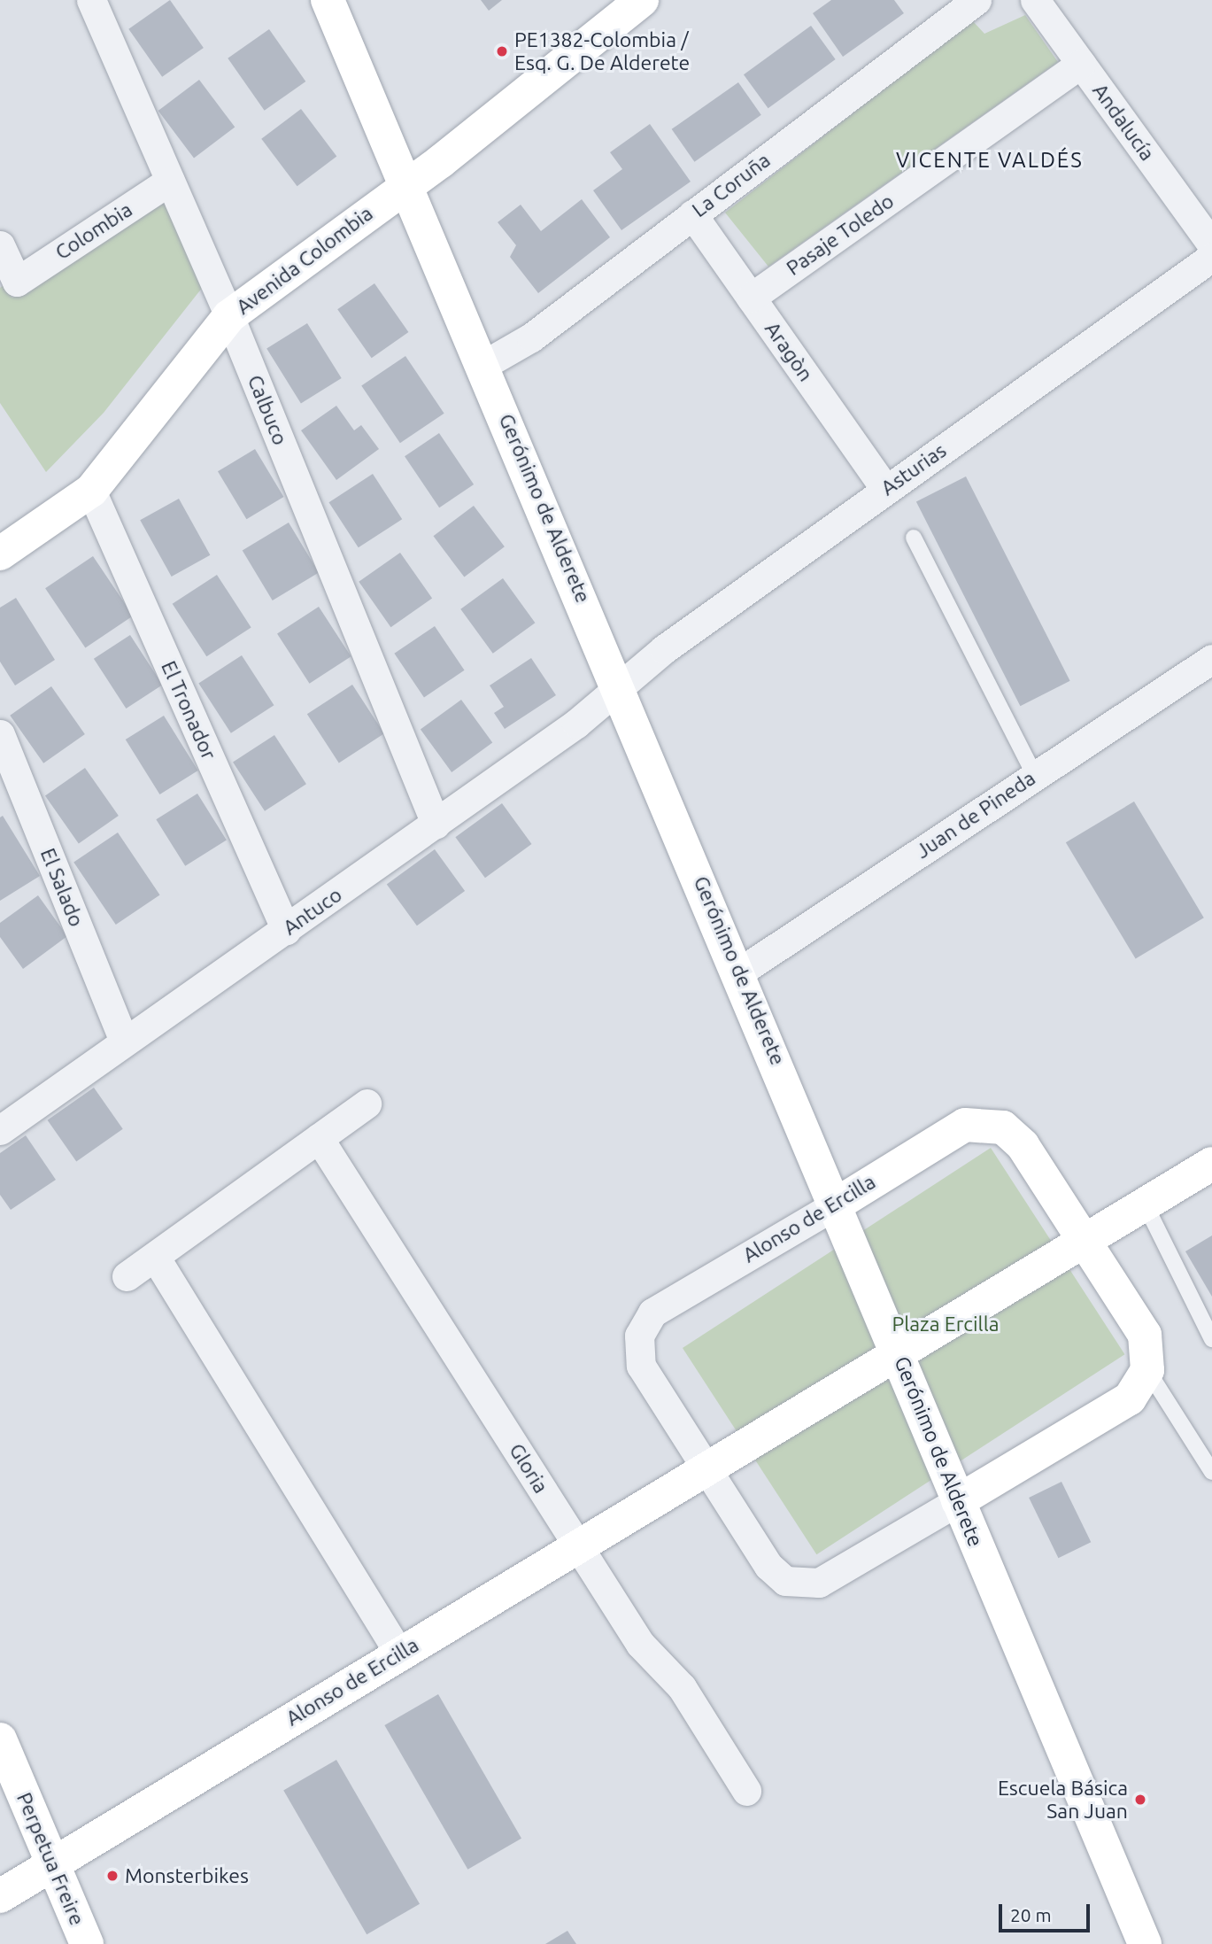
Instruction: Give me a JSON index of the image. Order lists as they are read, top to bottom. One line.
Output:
{"streets":{"street":["Andalucía","La Coruña","Colombia","Pasaje Toledo","Avenida Colombia","Aragòn","Calbuco","Asturias","Gerónimo de Alderete","El Tronador","Juan de Pineda","El Salado","Antuco","Alonso de Ercilla","Gloria","Perpetua Freire"]},"crossings":[["Andalucía","Pasaje Toledo"],["La Coruña","Aragòn"],["La Coruña","Gerónimo de Alderete"],["Colombia","Calbuco"],["Pasaje Toledo","Aragòn"],["Avenida Colombia","Calbuco"],["Avenida Colombia","Gerónimo de Alderete"],["Avenida Colombia","El Tronador"],["Aragòn","Asturias"],["Calbuco","Antuco"],["Asturias","Gerónimo de Alderete"],["Asturias","Antuco"],["Gerónimo de Alderete","Juan de Pineda"],["Gerónimo de Alderete","Antuco"],["Gerónimo de Alderete","Alonso de Ercilla"],["El Tronador","Antuco"],["El Salado","Antuco"],["Alonso de Ercilla","Gloria"],["Alonso de Ercilla","Perpetua Freire"]],"districts":["VICENTE VALDÉS"],"parks":["Plaza Ercilla"],"places":["PE1382-Colombia / Esq. G. De Alderete","Escuela Básica San Juan","Monsterbikes"],"scale_bar":"20 m"}
